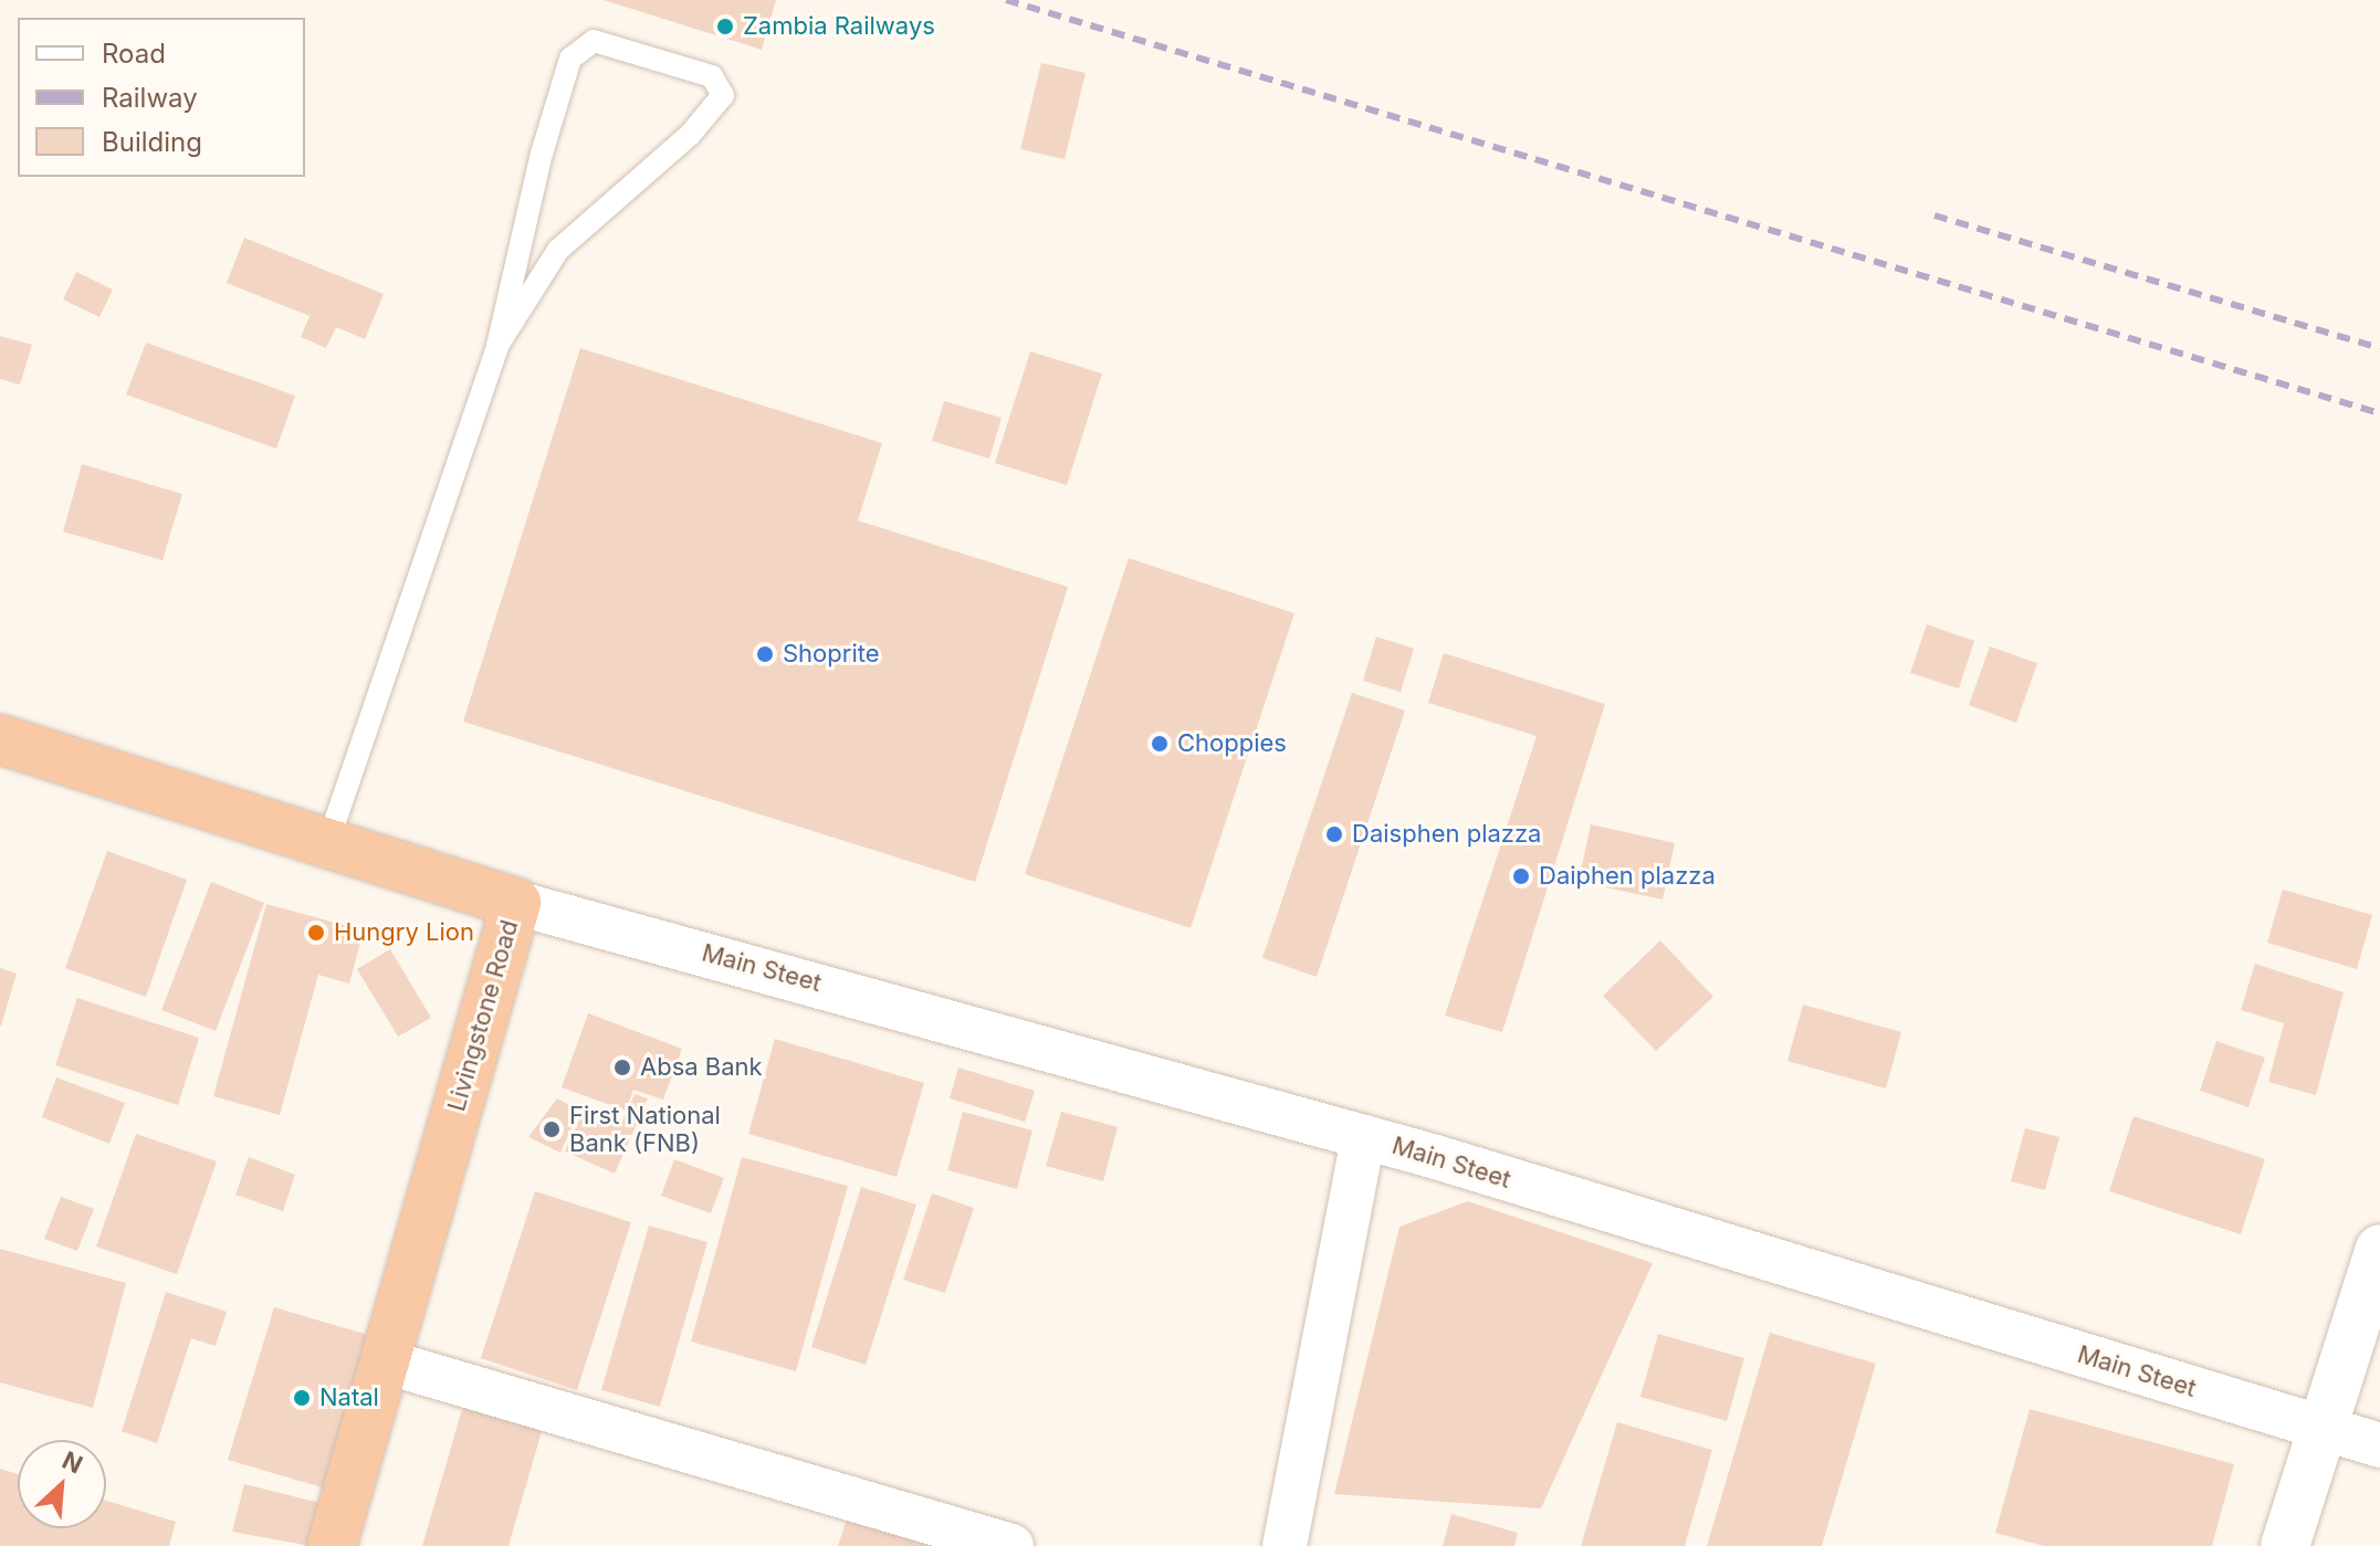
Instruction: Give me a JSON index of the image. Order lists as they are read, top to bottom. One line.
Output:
{"streets":{"highway":["Livingstone Road"],"street":["Main Steet"]},"crossings":[["Main Steet","Livingstone Road"]],"places":["Zambia Railways","Shoprite","Choppies","Daisphen plazza","Daiphen plazza","Hungry Lion","Absa Bank","First National Bank (FNB)","Natal"],"legend":["Road","Railway","Building"],"north":"top right"}
